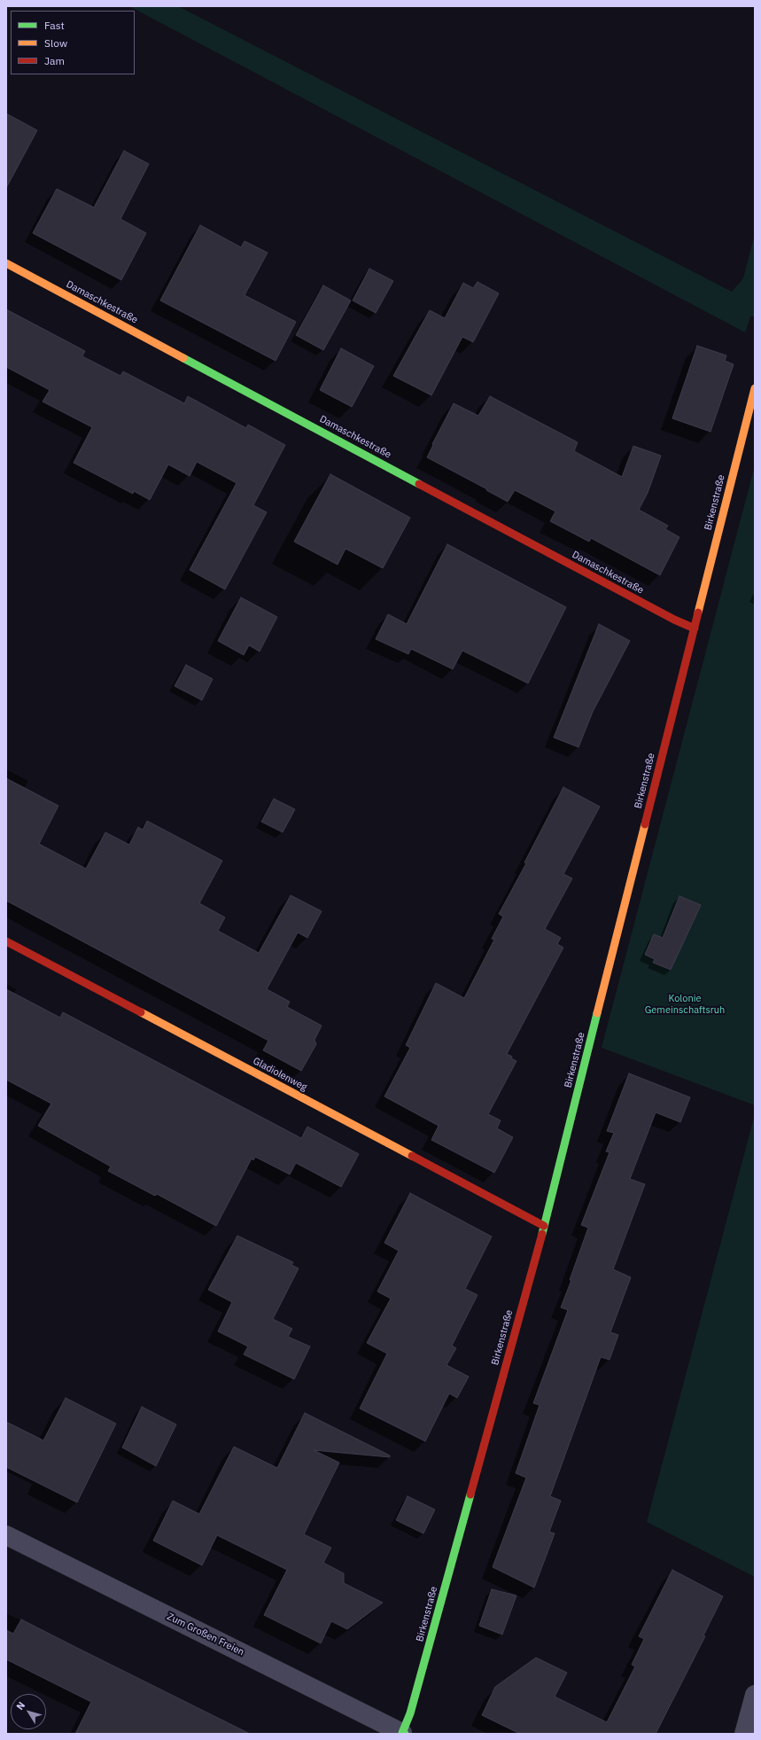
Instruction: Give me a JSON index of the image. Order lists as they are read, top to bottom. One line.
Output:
{"streets":{"street":["Damaschkestraße","Birkenstraße","Gladiolenweg","Zum Großen Freien"]},"crossings":[["Damaschkestraße","Birkenstraße"],["Birkenstraße","Gladiolenweg"],["Birkenstraße","Zum Großen Freien"]],"parks":["Kolonie Gemeinschaftsruh"],"legend":["Fast","Slow","Jam"],"north":"top left"}
